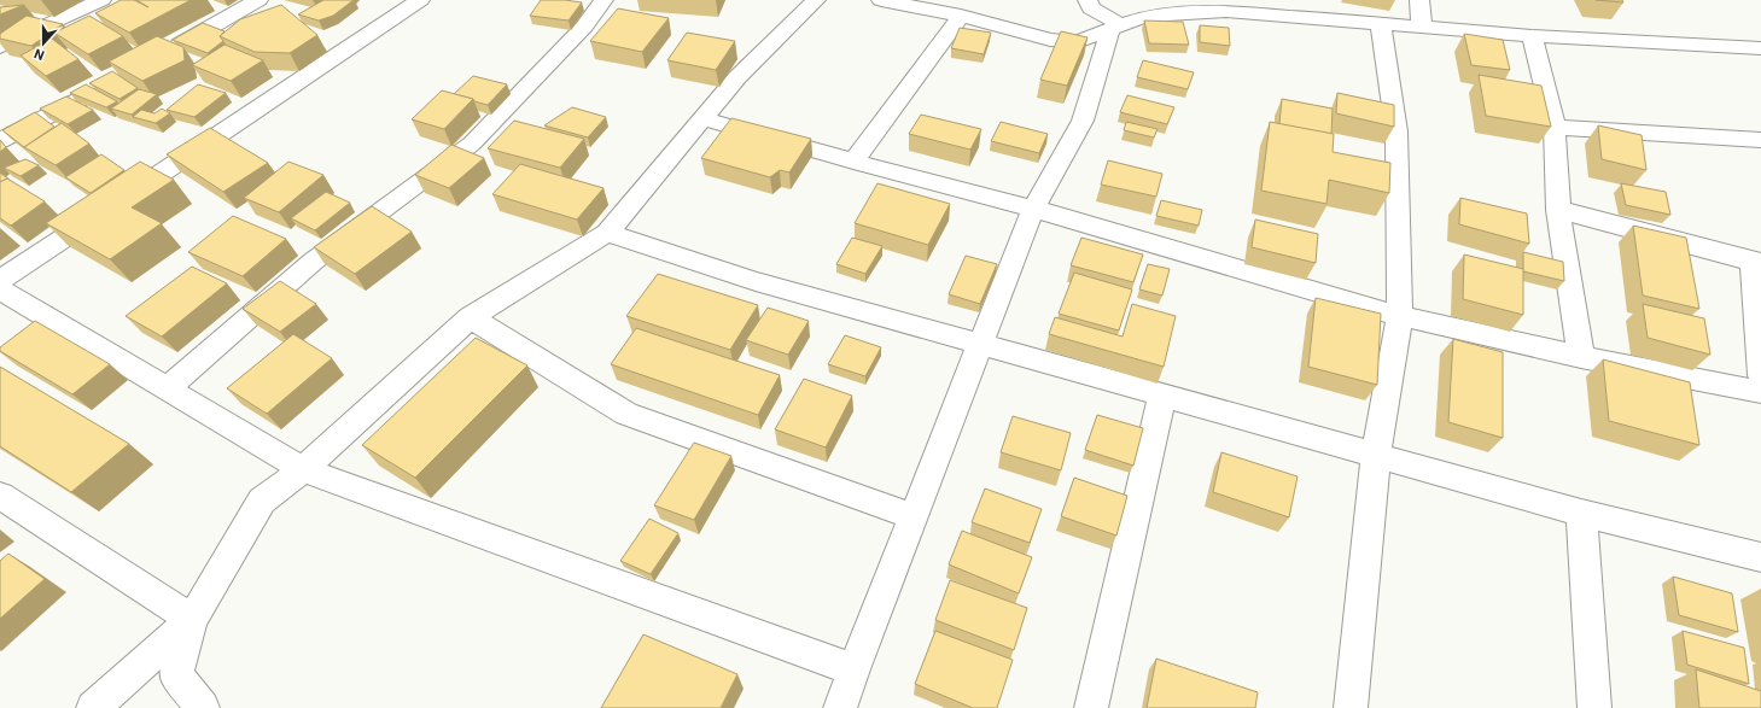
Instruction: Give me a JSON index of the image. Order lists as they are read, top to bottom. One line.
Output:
{"north":"bottom"}
